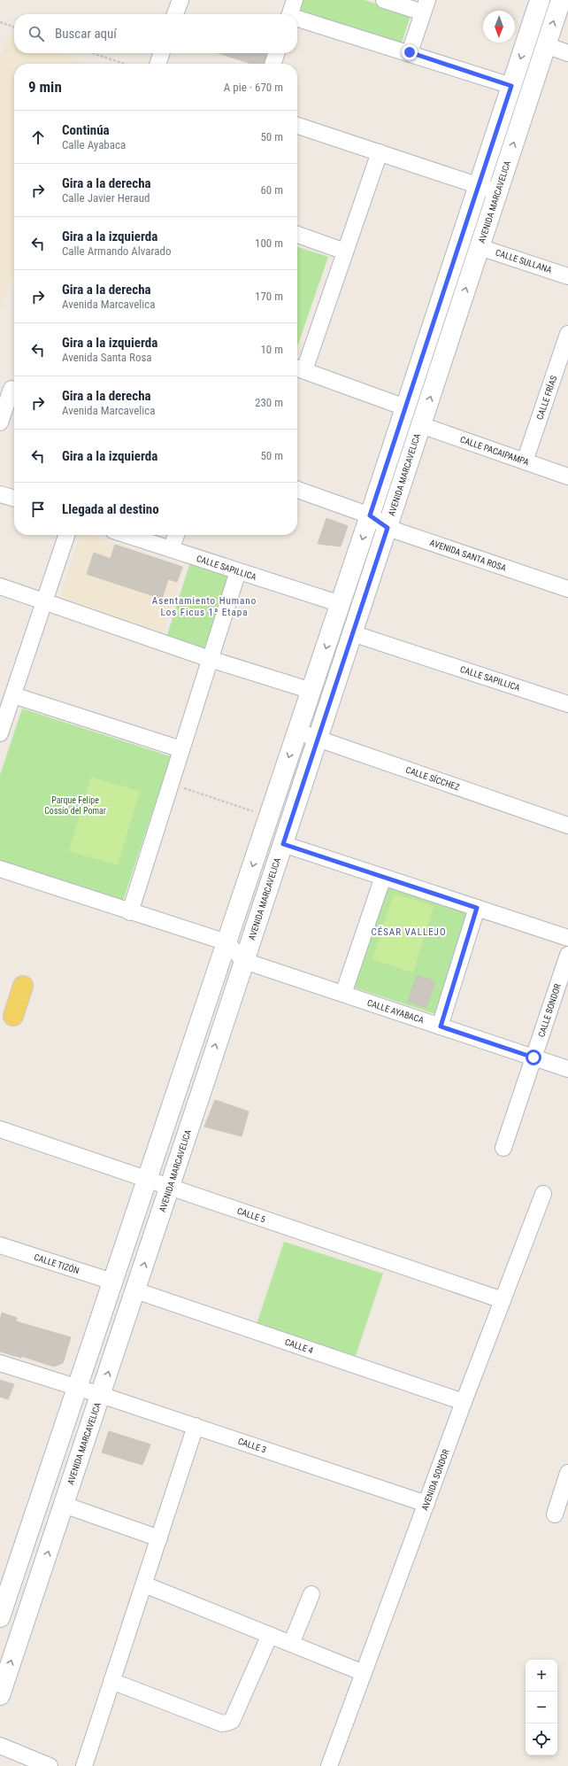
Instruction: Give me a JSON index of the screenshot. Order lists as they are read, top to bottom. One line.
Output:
{"streets":{"street":["AVENIDA MARCAVELICA","CALLE SULLANA","CALLE FRÍAS","CALLE PACAIPAMPA","AVENIDA SANTA ROSA","CALLE SAPILLICA","CALLE SÍCCHEZ","CALLE SONDOR","CALLE AYABACA","CALLE 5","CALLE TIZÓN","CALLE 4","CALLE 3","AVENIDA SONDOR"]},"crossings":[["AVENIDA MARCAVELICA","CALLE SULLANA"],["AVENIDA MARCAVELICA","CALLE PACAIPAMPA"],["AVENIDA MARCAVELICA","AVENIDA SANTA ROSA"],["AVENIDA MARCAVELICA","CALLE SAPILLICA"],["AVENIDA MARCAVELICA","CALLE SÍCCHEZ"],["AVENIDA MARCAVELICA","CALLE AYABACA"],["AVENIDA MARCAVELICA","CALLE 5"],["AVENIDA MARCAVELICA","CALLE 4"],["AVENIDA MARCAVELICA","CALLE 3"],["CALLE FRÍAS","CALLE PACAIPAMPA"],["CALLE SONDOR","CALLE AYABACA"],["CALLE 5","AVENIDA SONDOR"],["CALLE 4","AVENIDA SONDOR"],["CALLE 3","AVENIDA SONDOR"]],"districts":["Asentamiento Humano Los Ficus 1ª Etapa","CÉSAR VALLEJO"],"parks":["Parque Felipe Cossío del Pomar"],"north":"bottom","page":{"search":"Buscar aquí","heading":["9 min","A pie · 670 m"],"list":[["Continúa","Calle Ayabaca","50 m"],["Gira a la derecha","Calle Javier Heraud","60 m"],["Gira a la izquierda","Calle Armando Alvarado","100 m"],["Gira a la derecha","Avenida Marcavelica","170 m"],["Gira a la izquierda","Avenida Santa Rosa","10 m"],["Gira a la derecha","Avenida Marcavelica","230 m"],["Gira a la izquierda","50 m"],"Llegada al destino"],"map_buttons":["+","−"]}}
